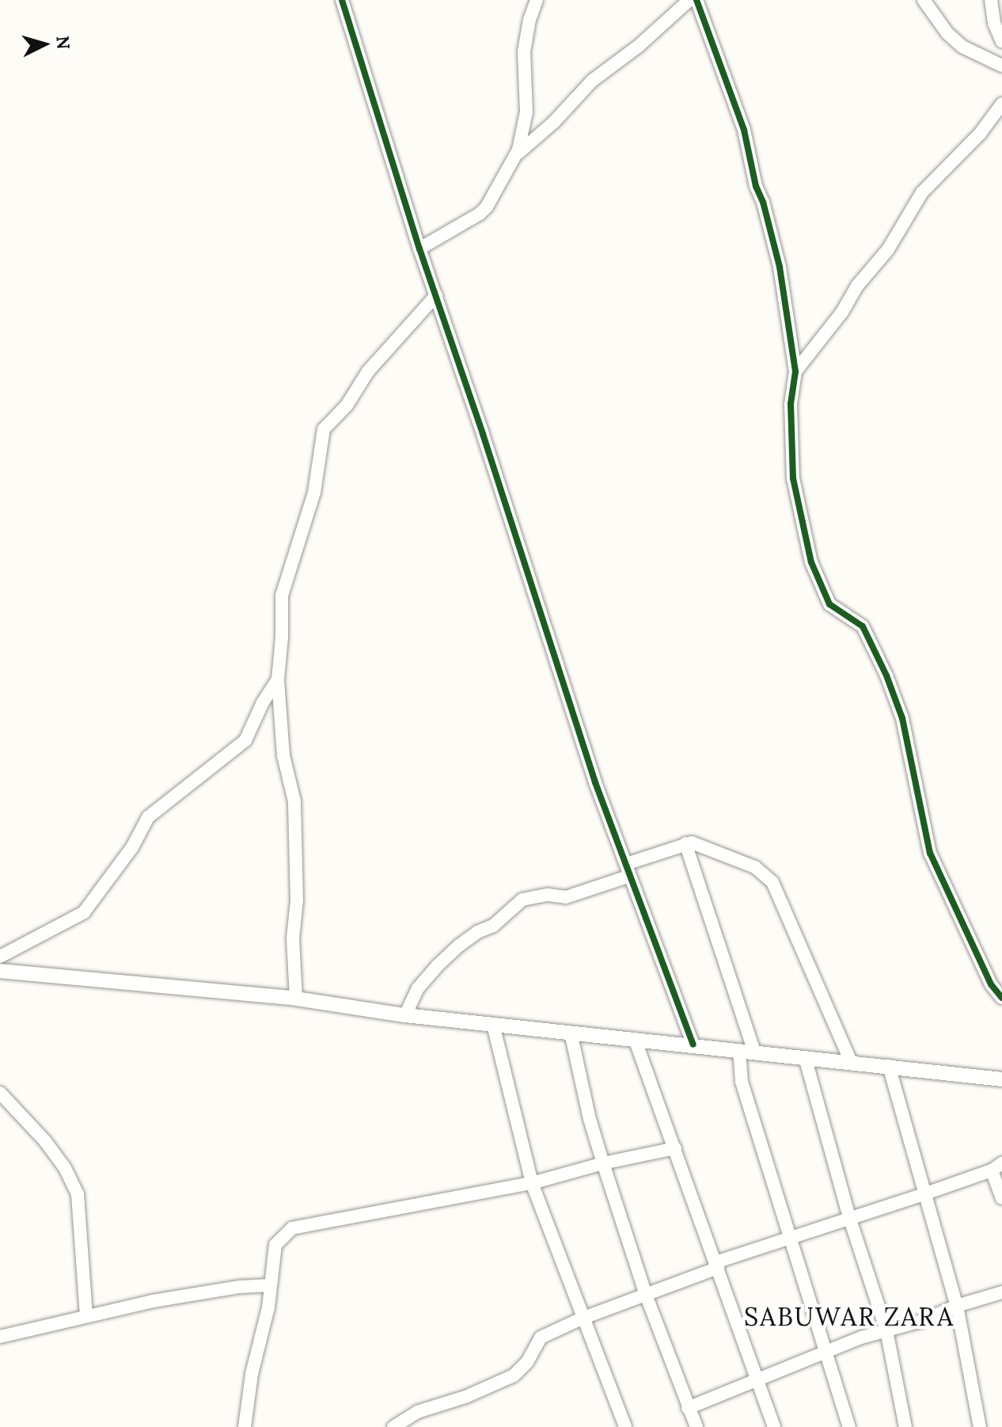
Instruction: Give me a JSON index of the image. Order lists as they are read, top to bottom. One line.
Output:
{"districts":["SABUWAR ZARA"],"north":"right"}
